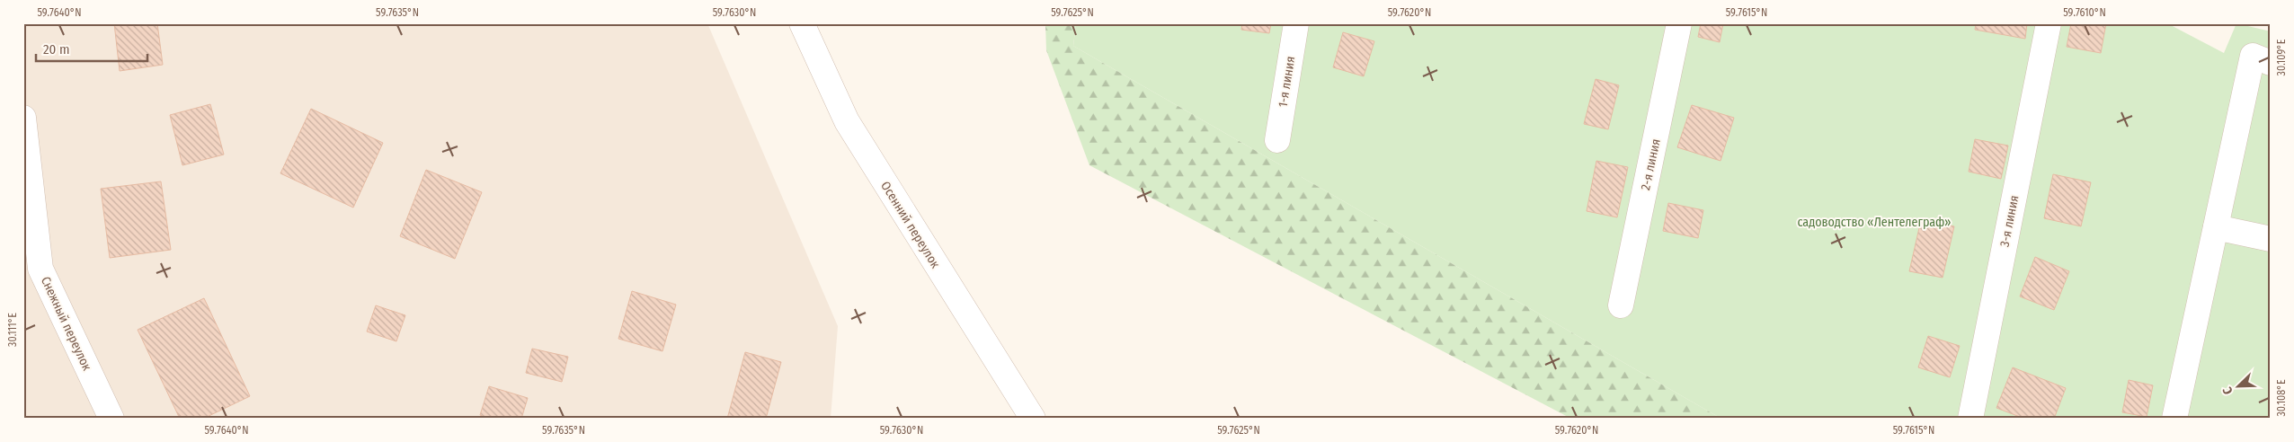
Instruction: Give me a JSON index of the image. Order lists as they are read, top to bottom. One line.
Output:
{"streets":{"street":["1-я линия","2-я линия","3-я линия","Осенний переулок","Снежный переулок"]},"parks":["садоводство «Лентелеграф»"],"scale_bar":"20 m","north":"bottom left","coordinates":["59.7640°N","59.7635°N","59.7630°N","59.7625°N","59.7620°N","59.7615°N","59.7610°N","30.109°E","30.111°E","30.108°E"]}
